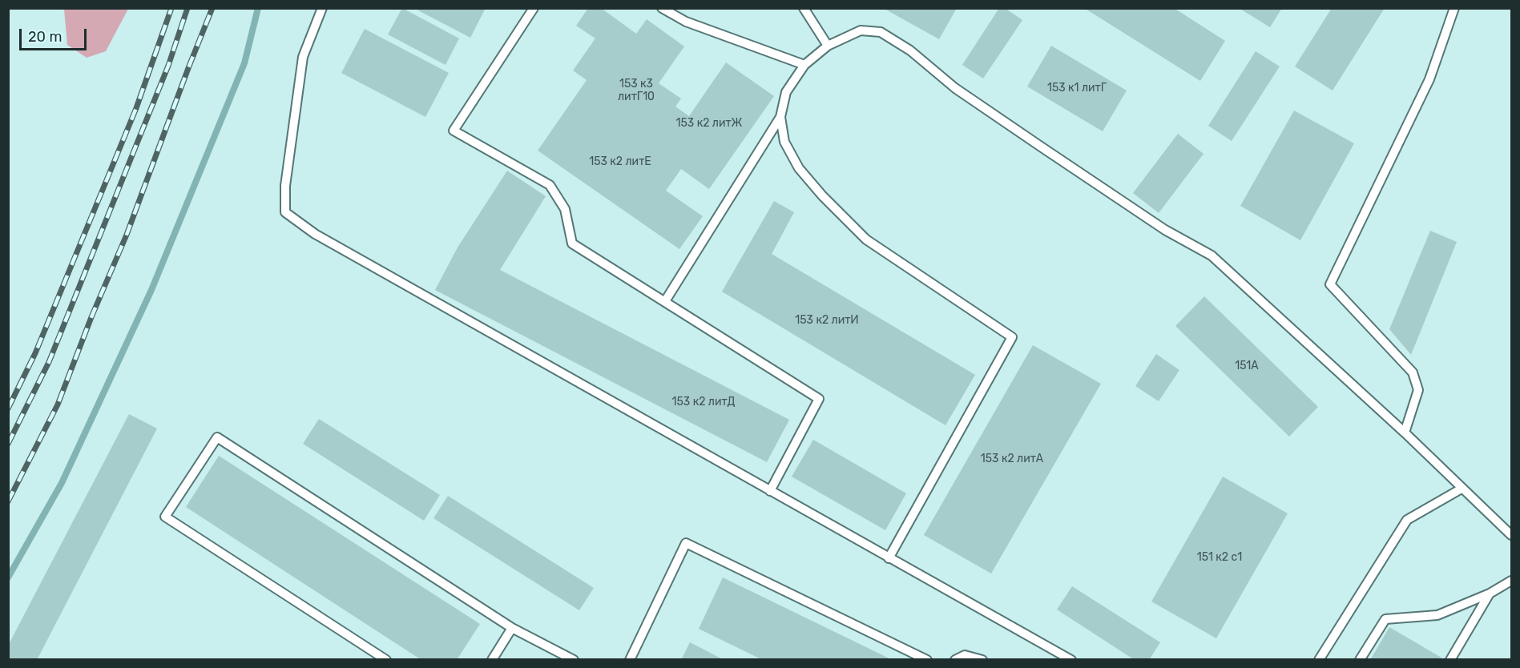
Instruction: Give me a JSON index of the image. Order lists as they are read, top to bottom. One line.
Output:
{"house_numbers":["153 к3 литГ10","153 к1 литГ","153 к2 литЖ","153 к2 литЕ","153 к2 литИ","151А","153 к2 литД","153 к2 литА","151 к2 с1"],"scale_bar":"20 m"}
